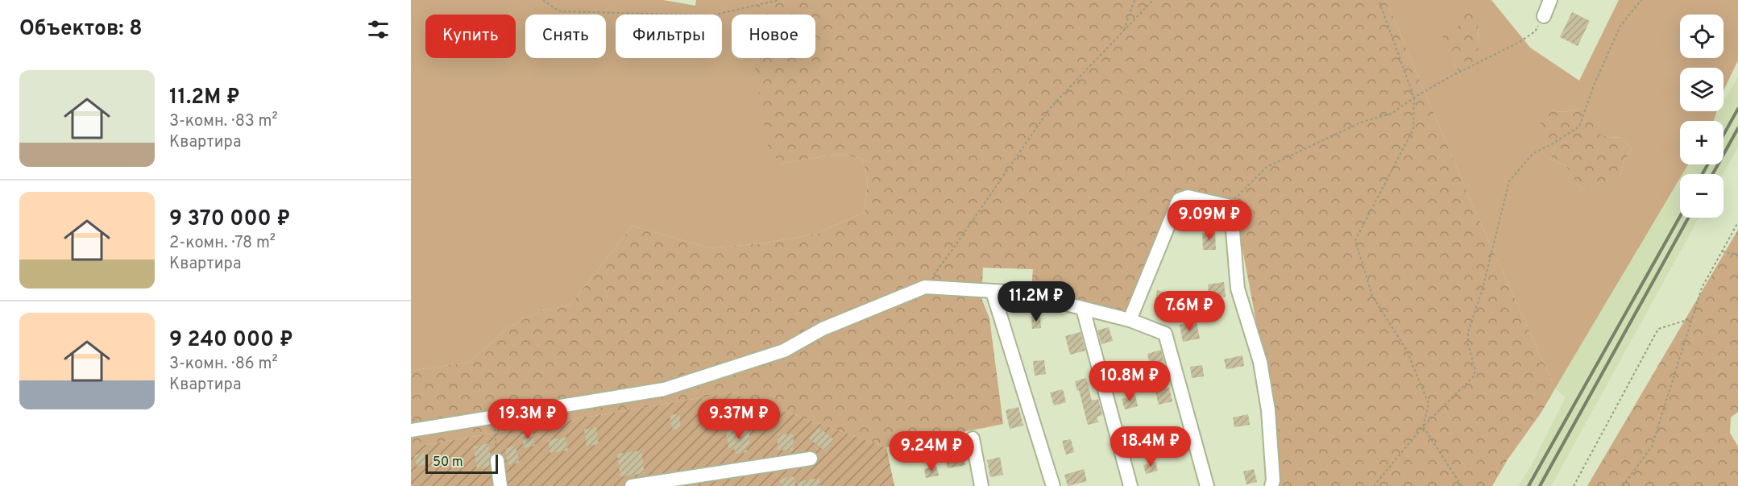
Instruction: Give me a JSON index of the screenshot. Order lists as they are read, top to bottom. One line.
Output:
{"scale_bar":"50 m","page":{"heading":"Объектов: 8","map_buttons":["+","−"],"chip":["Купить","Снять","Фильтры","Новое"],"list":[{"name":"11.2M ₽","note":"3-комн. · 83 m² · Квартира"},{"name":"9 370 000 ₽","note":"2-комн. · 78 m² · Квартира"},{"name":"9 240 000 ₽","note":"3-комн. · 86 m² · Квартира"}],"price":["9.09M ₽","11.2M ₽","7.6M ₽","10.8M ₽","19.3M ₽","9.37M ₽","18.4M ₽","9.24M ₽"],"scale":"50 m"}}
